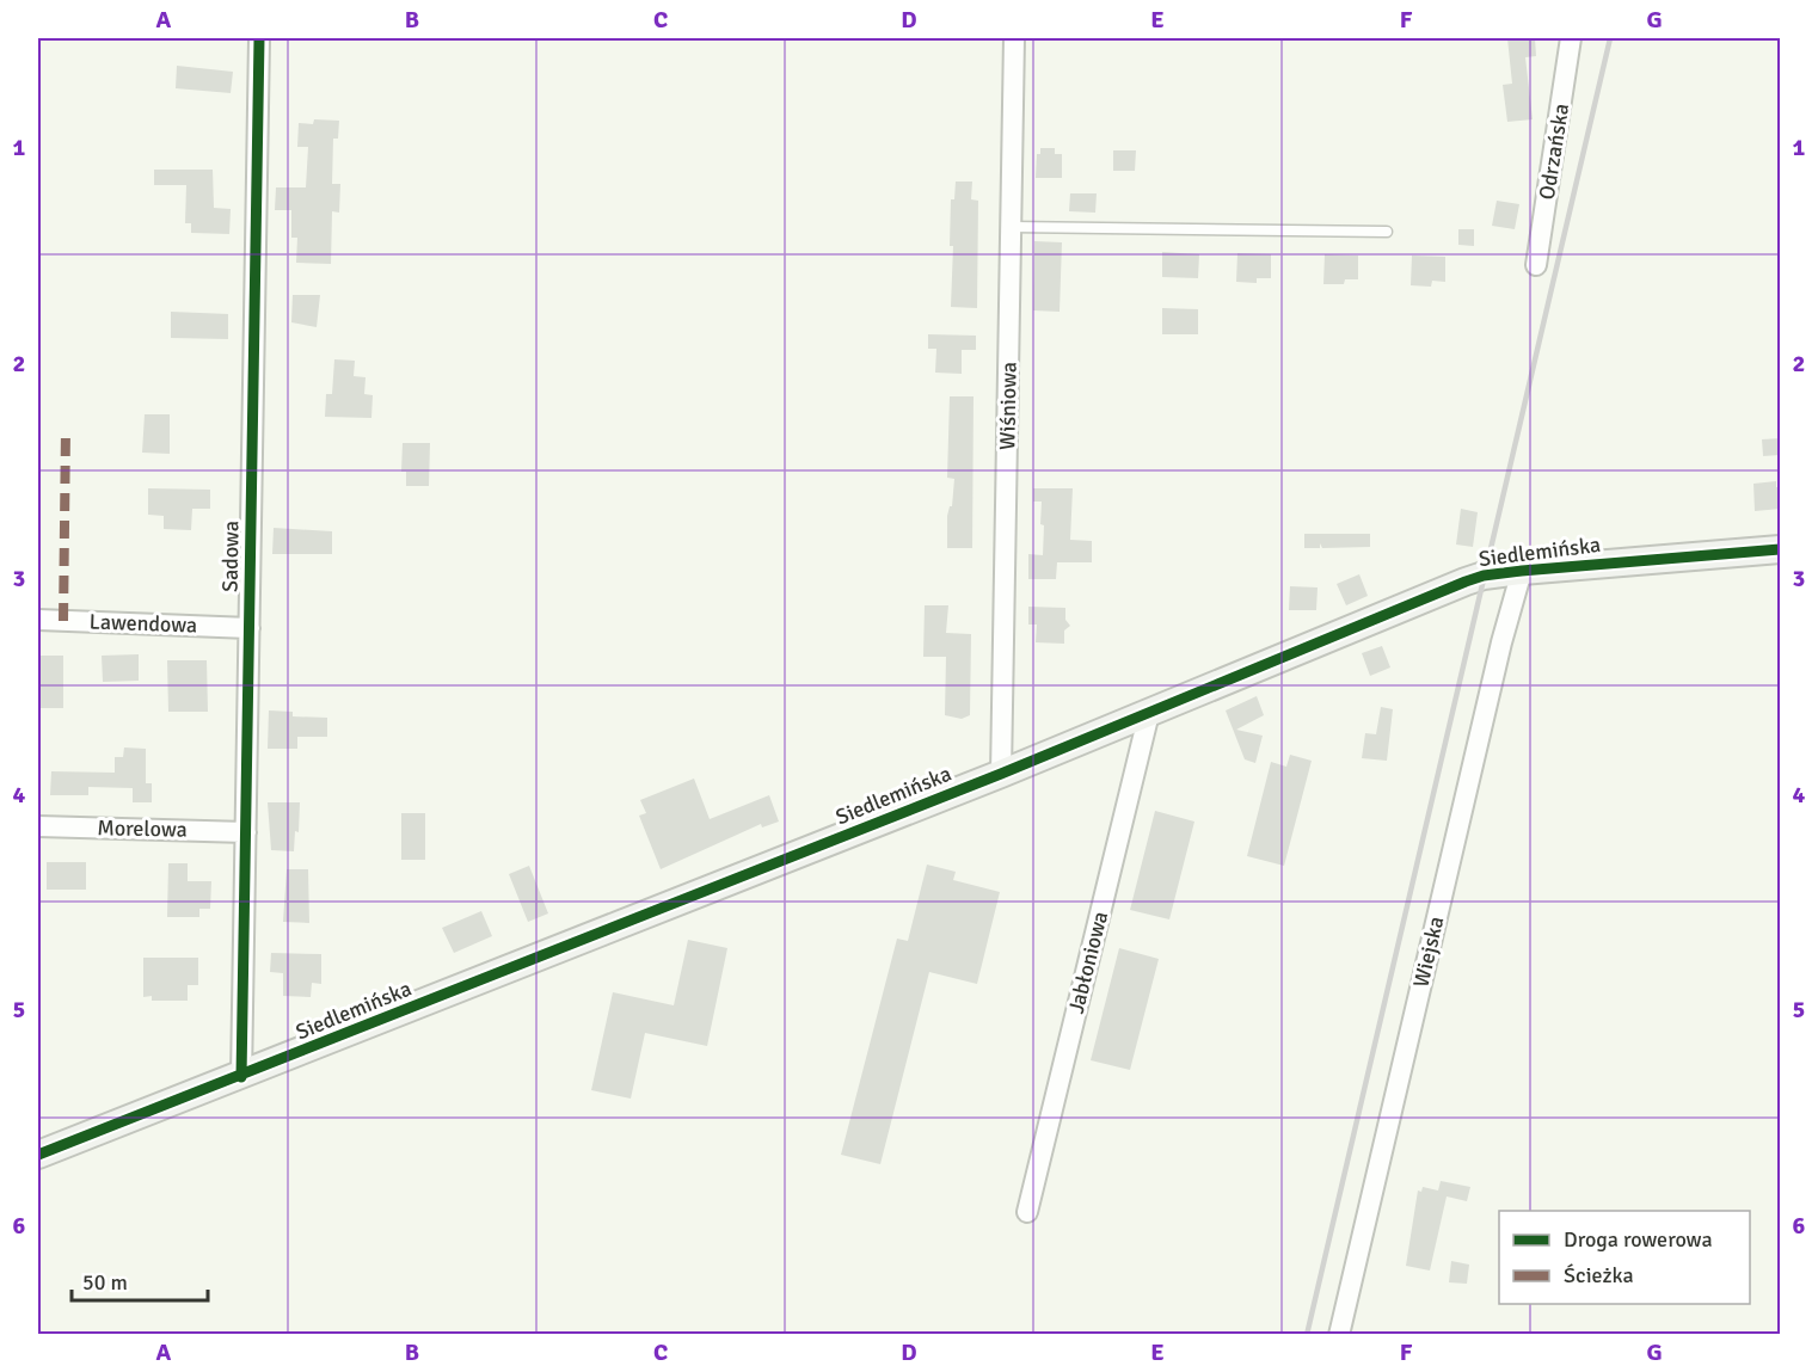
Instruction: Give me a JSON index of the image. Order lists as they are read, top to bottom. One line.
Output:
{"streets":{"street":["Odrzańska","Wiśniowa","Siedlemińska","Sadowa","Lawendowa","Morelowa","Wiejska","Jabłoniowa"]},"crossings":[["Wiśniowa","Siedlemińska"],["Siedlemińska","Sadowa"],["Siedlemińska","Wiejska"],["Siedlemińska","Jabłoniowa"],["Sadowa","Lawendowa"],["Sadowa","Morelowa"]],"legend":["Droga rowerowa","Ścieżka"],"scale_bar":"50 m","grid":{"columns":["A","B","C","D","E","F","G"],"rows":["1","2","3","4","5","6"]}}
